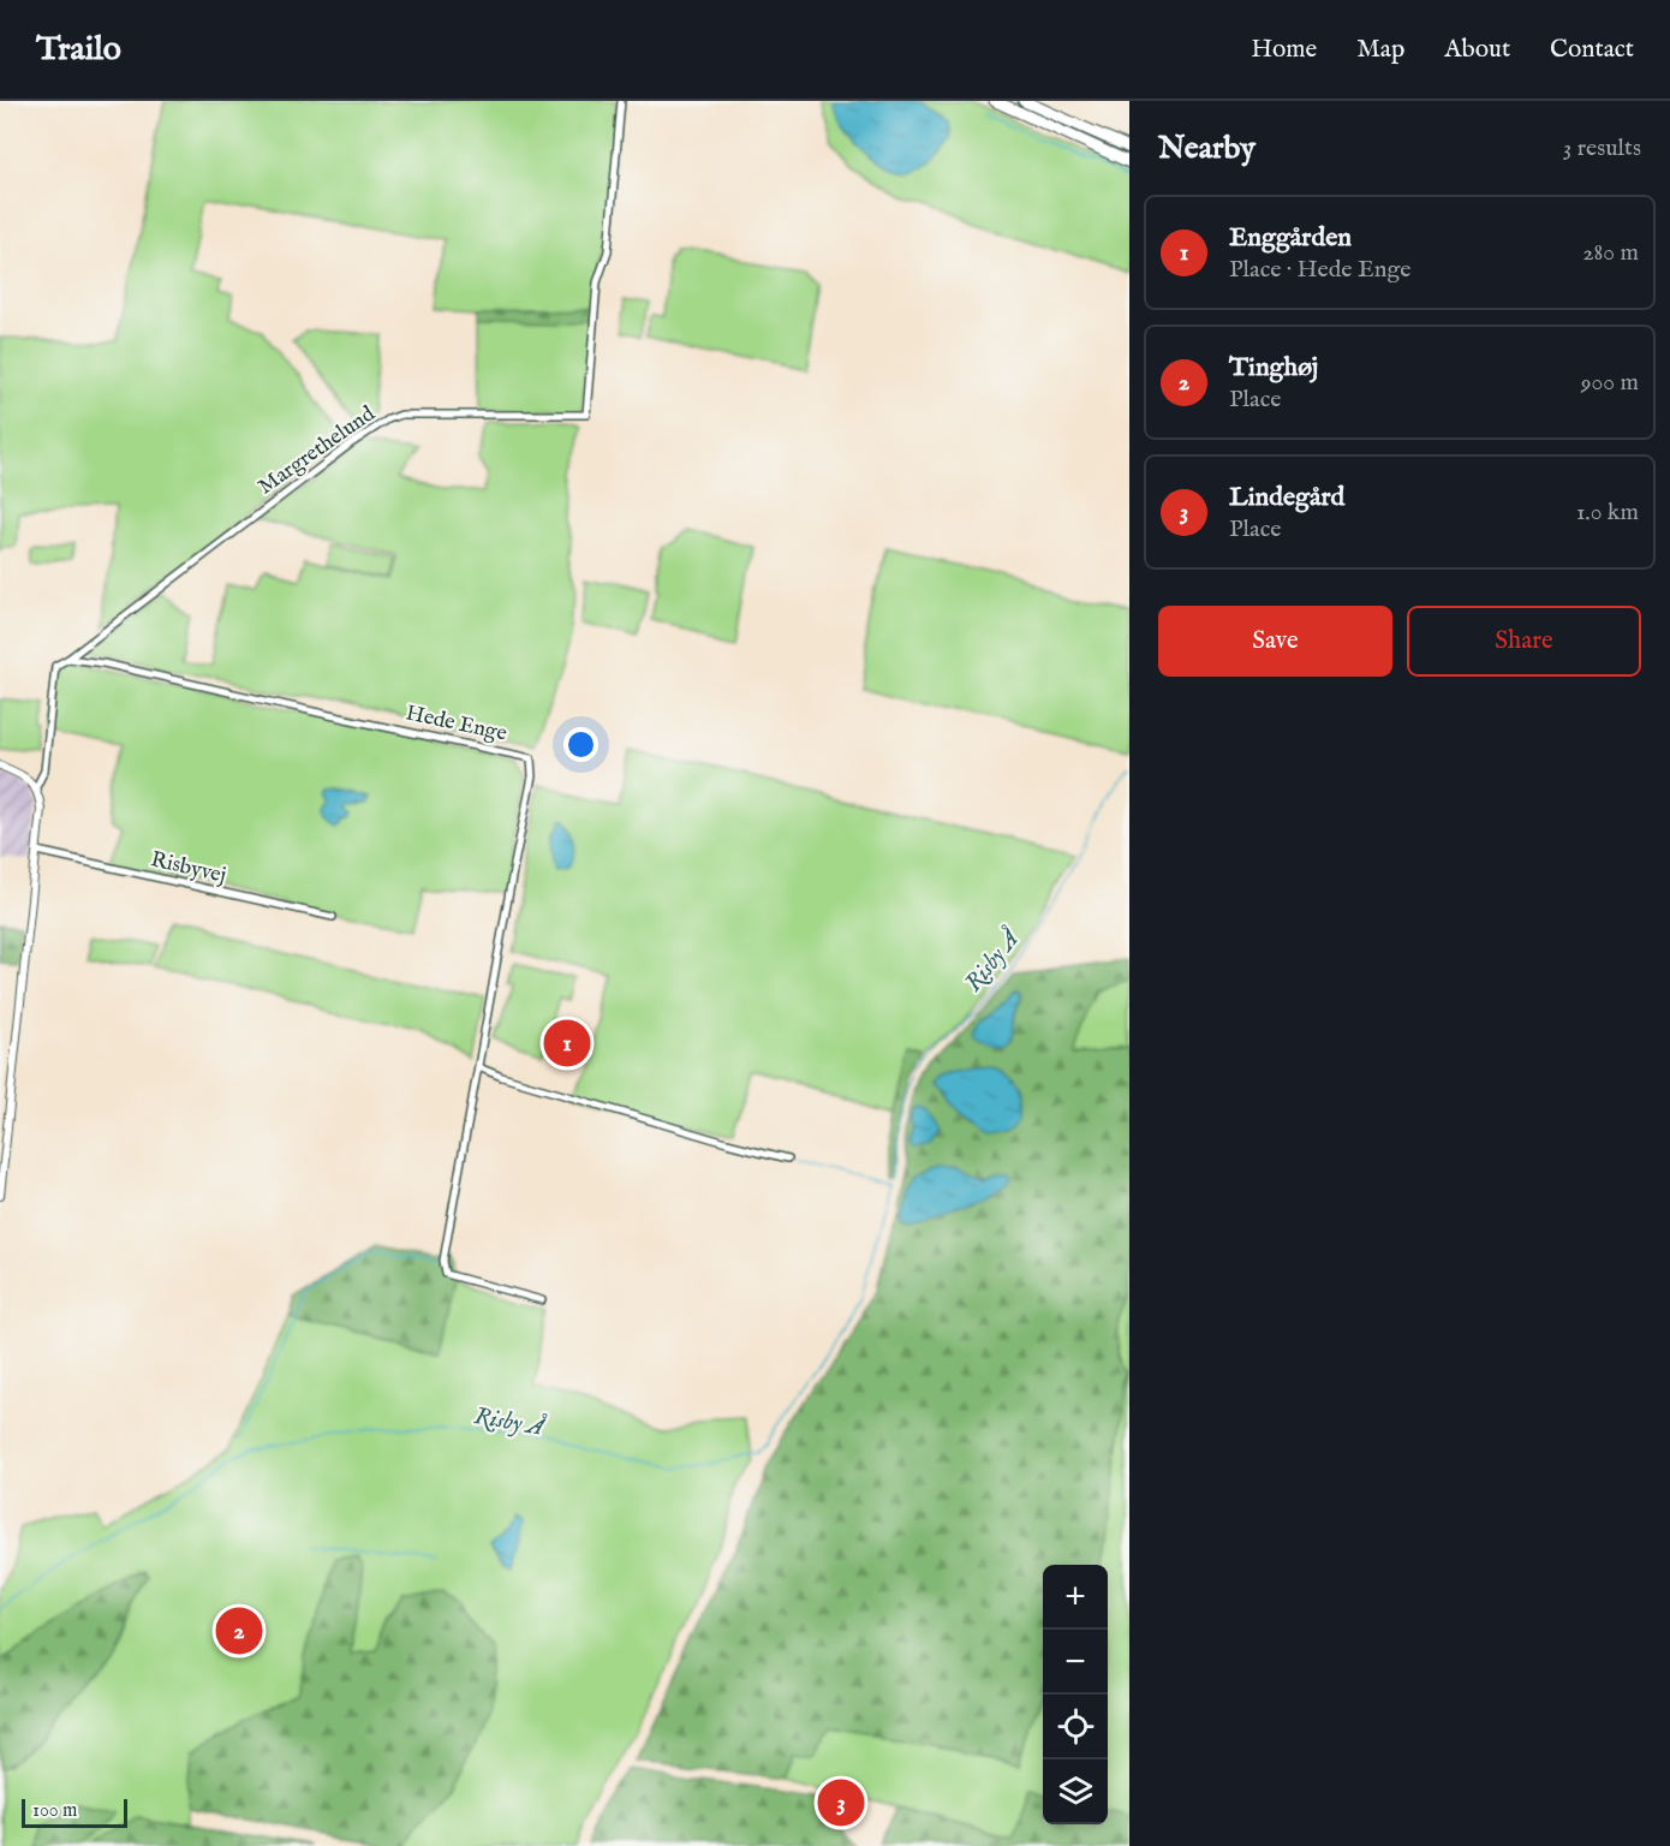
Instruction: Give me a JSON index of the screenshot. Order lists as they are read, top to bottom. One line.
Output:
{"streets":{"street":["Margrethelund","Hede Enge","Risbyvej"]},"crossings":[["Margrethelund","Hede Enge"]],"water":["Risby Å"],"scale_bar":"100 m","page":{"header":"Trailo","nav":["Home","Map","About","Contact"],"heading":["Nearby","3 results"],"list":[{"mark":"1","name":"Enggården","note":"Place · Hede Enge","value":"280 m"},{"mark":"2","name":"Tinghøj","note":"Place","value":"900 m"},{"mark":"3","name":"Lindegård","note":"Place","value":"1.0 km"}],"buttons":["Save","Share"],"pins":["1","2","3"],"map_buttons":["+","−"],"scale":"100 m"}}
